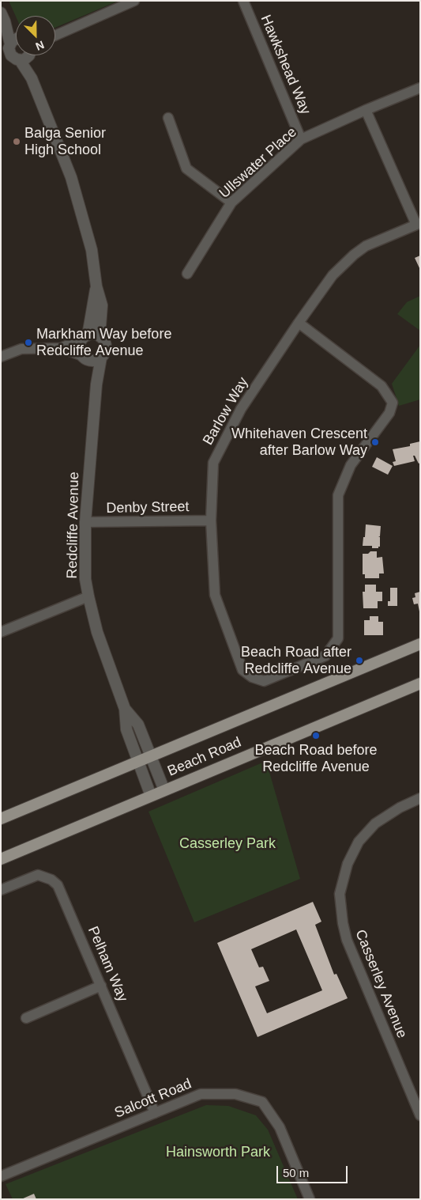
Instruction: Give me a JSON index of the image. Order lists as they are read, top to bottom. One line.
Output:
{"streets":{"main road":["Beach Road"],"street":["Hawkshead Way","Ullswater Place","Barlow Way","Denby Street","Redcliffe Avenue","Pelham Way","Casserley Avenue","Salcott Road"]},"crossings":[["Hawkshead Way","Ullswater Place"],["Barlow Way","Denby Street"],["Denby Street","Redcliffe Avenue"],["Redcliffe Avenue","Beach Road"],["Pelham Way","Salcott Road"]],"parks":["Casserley Park","Hainsworth Park"],"places":["Balga Senior High School","Markham Way before Redcliffe Avenue","Whitehaven Crescent after Barlow Way","Beach Road after Redcliffe Avenue","Beach Road before Redcliffe Avenue"],"scale_bar":"50 m","north":"bottom right"}
